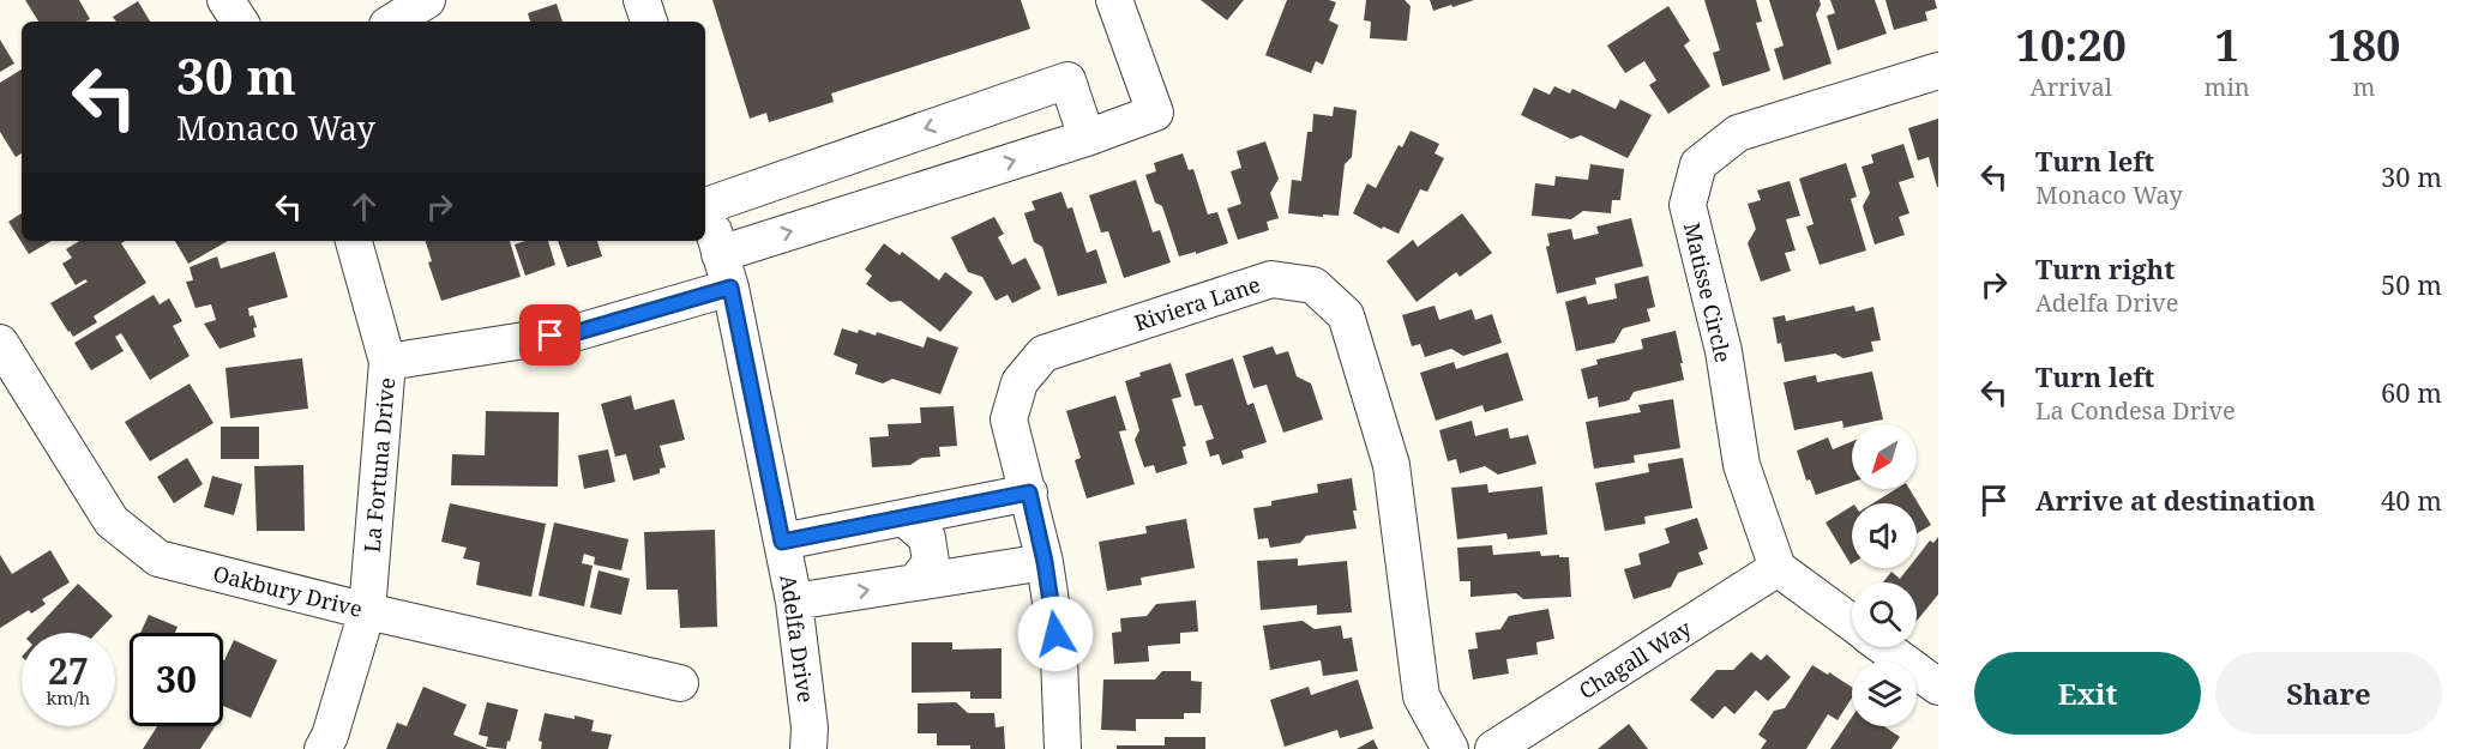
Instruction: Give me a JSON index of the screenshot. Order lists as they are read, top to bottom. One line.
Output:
{"streets":{"street":["Matisse Circle","Riviera Lane","La Fortuna Drive","Oakbury Drive","Adelfa Drive","Chagall Way"]},"crossings":[["Matisse Circle","Chagall Way"],["La Fortuna Drive","Oakbury Drive"]],"north":"bottom left","page":{"eta":["10:20","Arrival","1","min","180","m"],"turn":["30 m","Monaco Way"],"list":[{"name":"Turn left","note":"Monaco Way","value":"30 m"},{"name":"Turn right","note":"Adelfa Drive","value":"50 m"},{"name":"Turn left","note":"La Condesa Drive","value":"60 m"},{"name":"Arrive at destination","value":"40 m"}],"speed":"27 km/h","limit":"30","buttons":["Exit","Share"]}}
